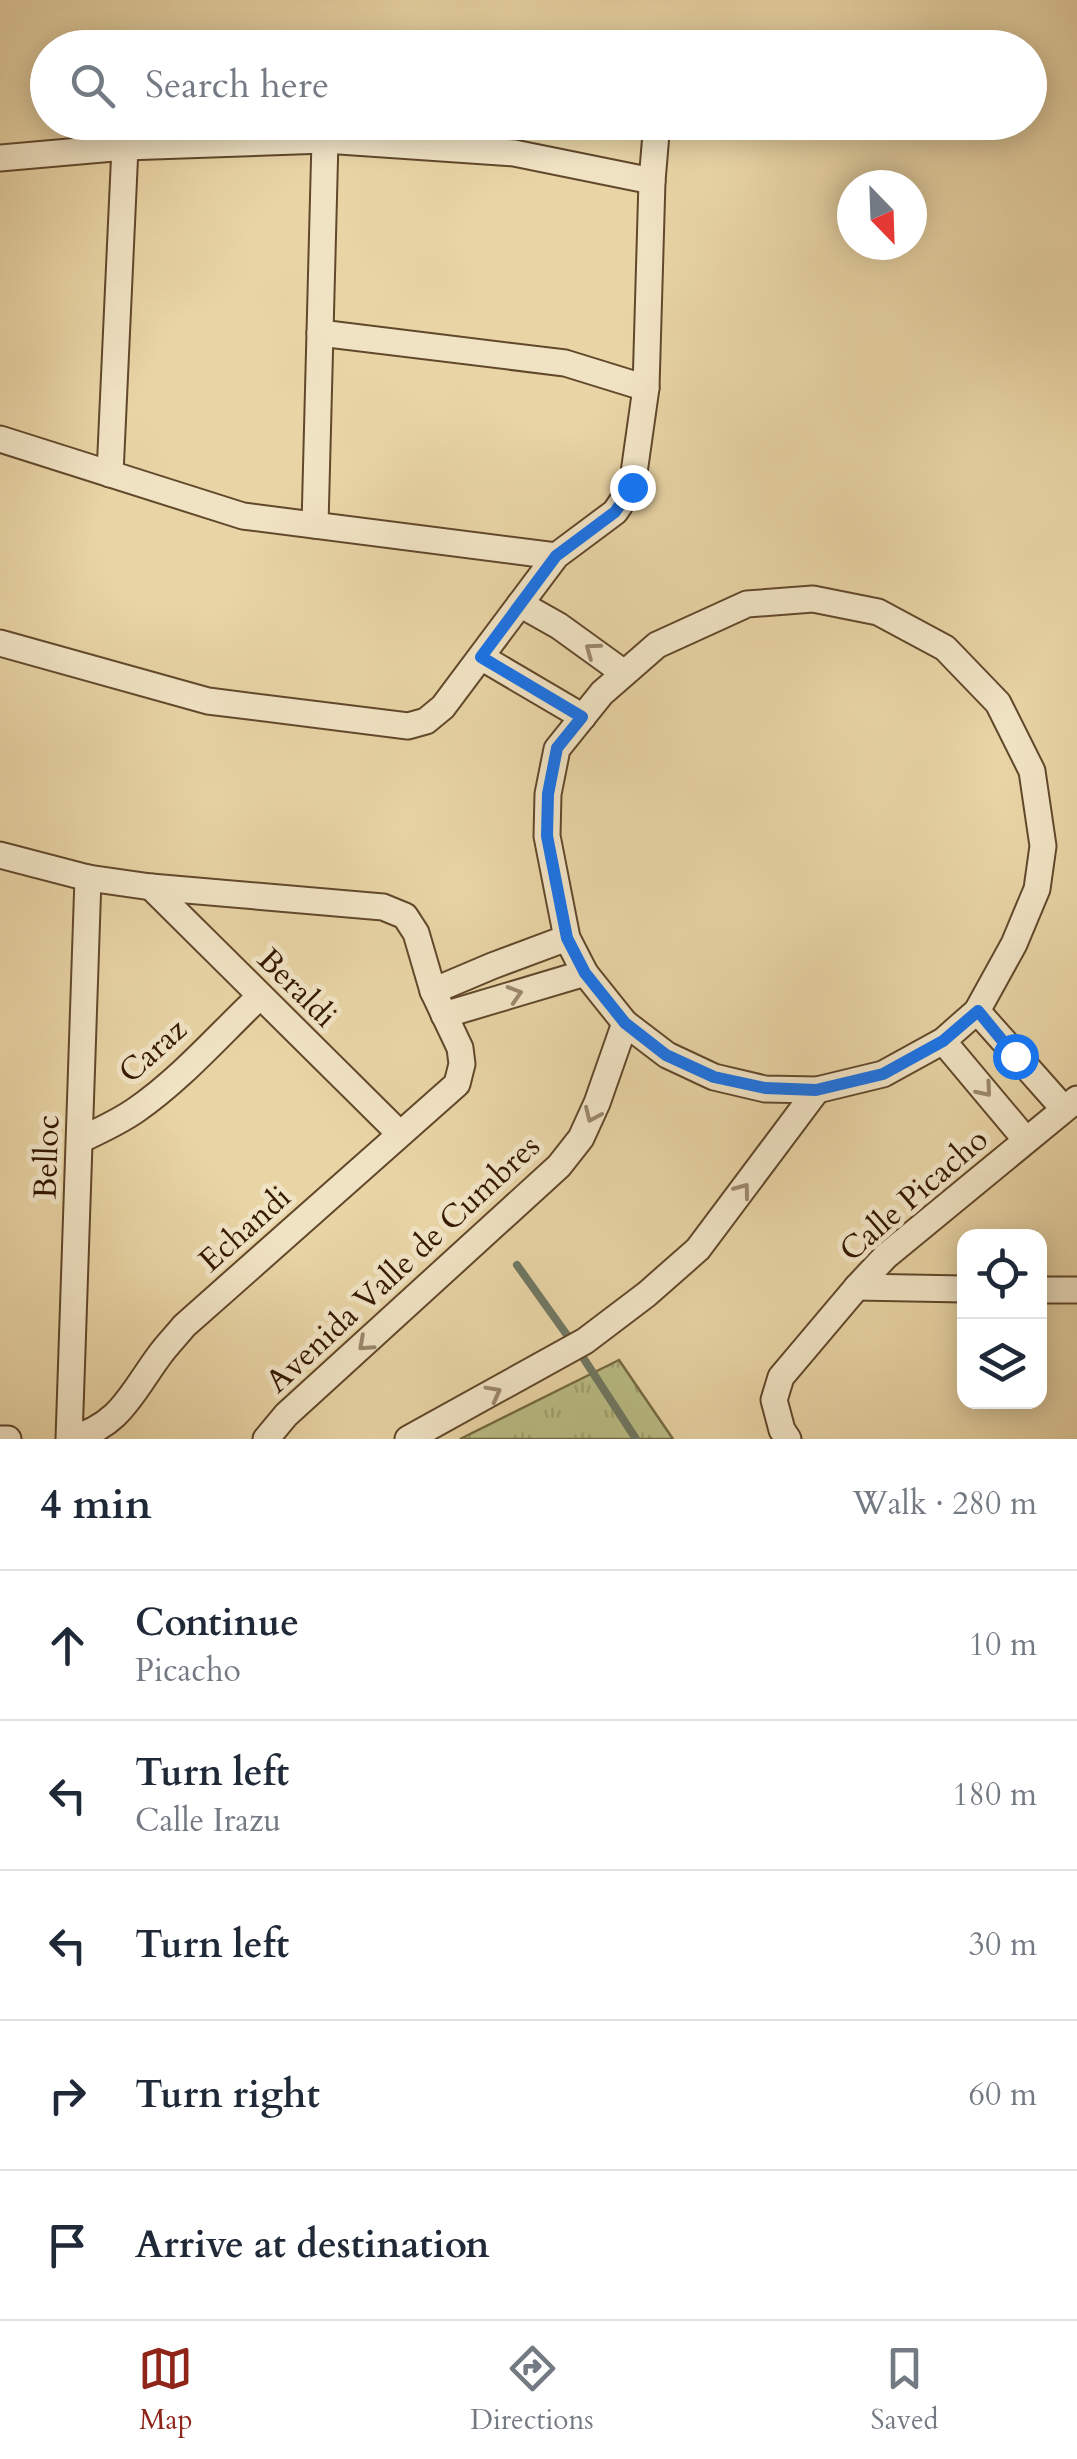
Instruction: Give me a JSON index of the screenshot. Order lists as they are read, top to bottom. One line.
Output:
{"streets":{"street":["Beraldi","Caraz","Belloc","Calle Picacho","Echandi","Avenida Valle de Cumbres"]},"crossings":[["Beraldi","Caraz"],["Beraldi","Echandi"],["Caraz","Belloc"],["Belloc","Echandi"]],"north":"bottom right","page":{"search":"Search here","heading":["4 min","Walk · 280 m"],"list":[["Continue","Picacho","10 m"],["Turn left","Calle Irazu","180 m"],["Turn left","30 m"],["Turn right","60 m"],"Arrive at destination"],"nav":["Map","Directions","Saved"]}}
